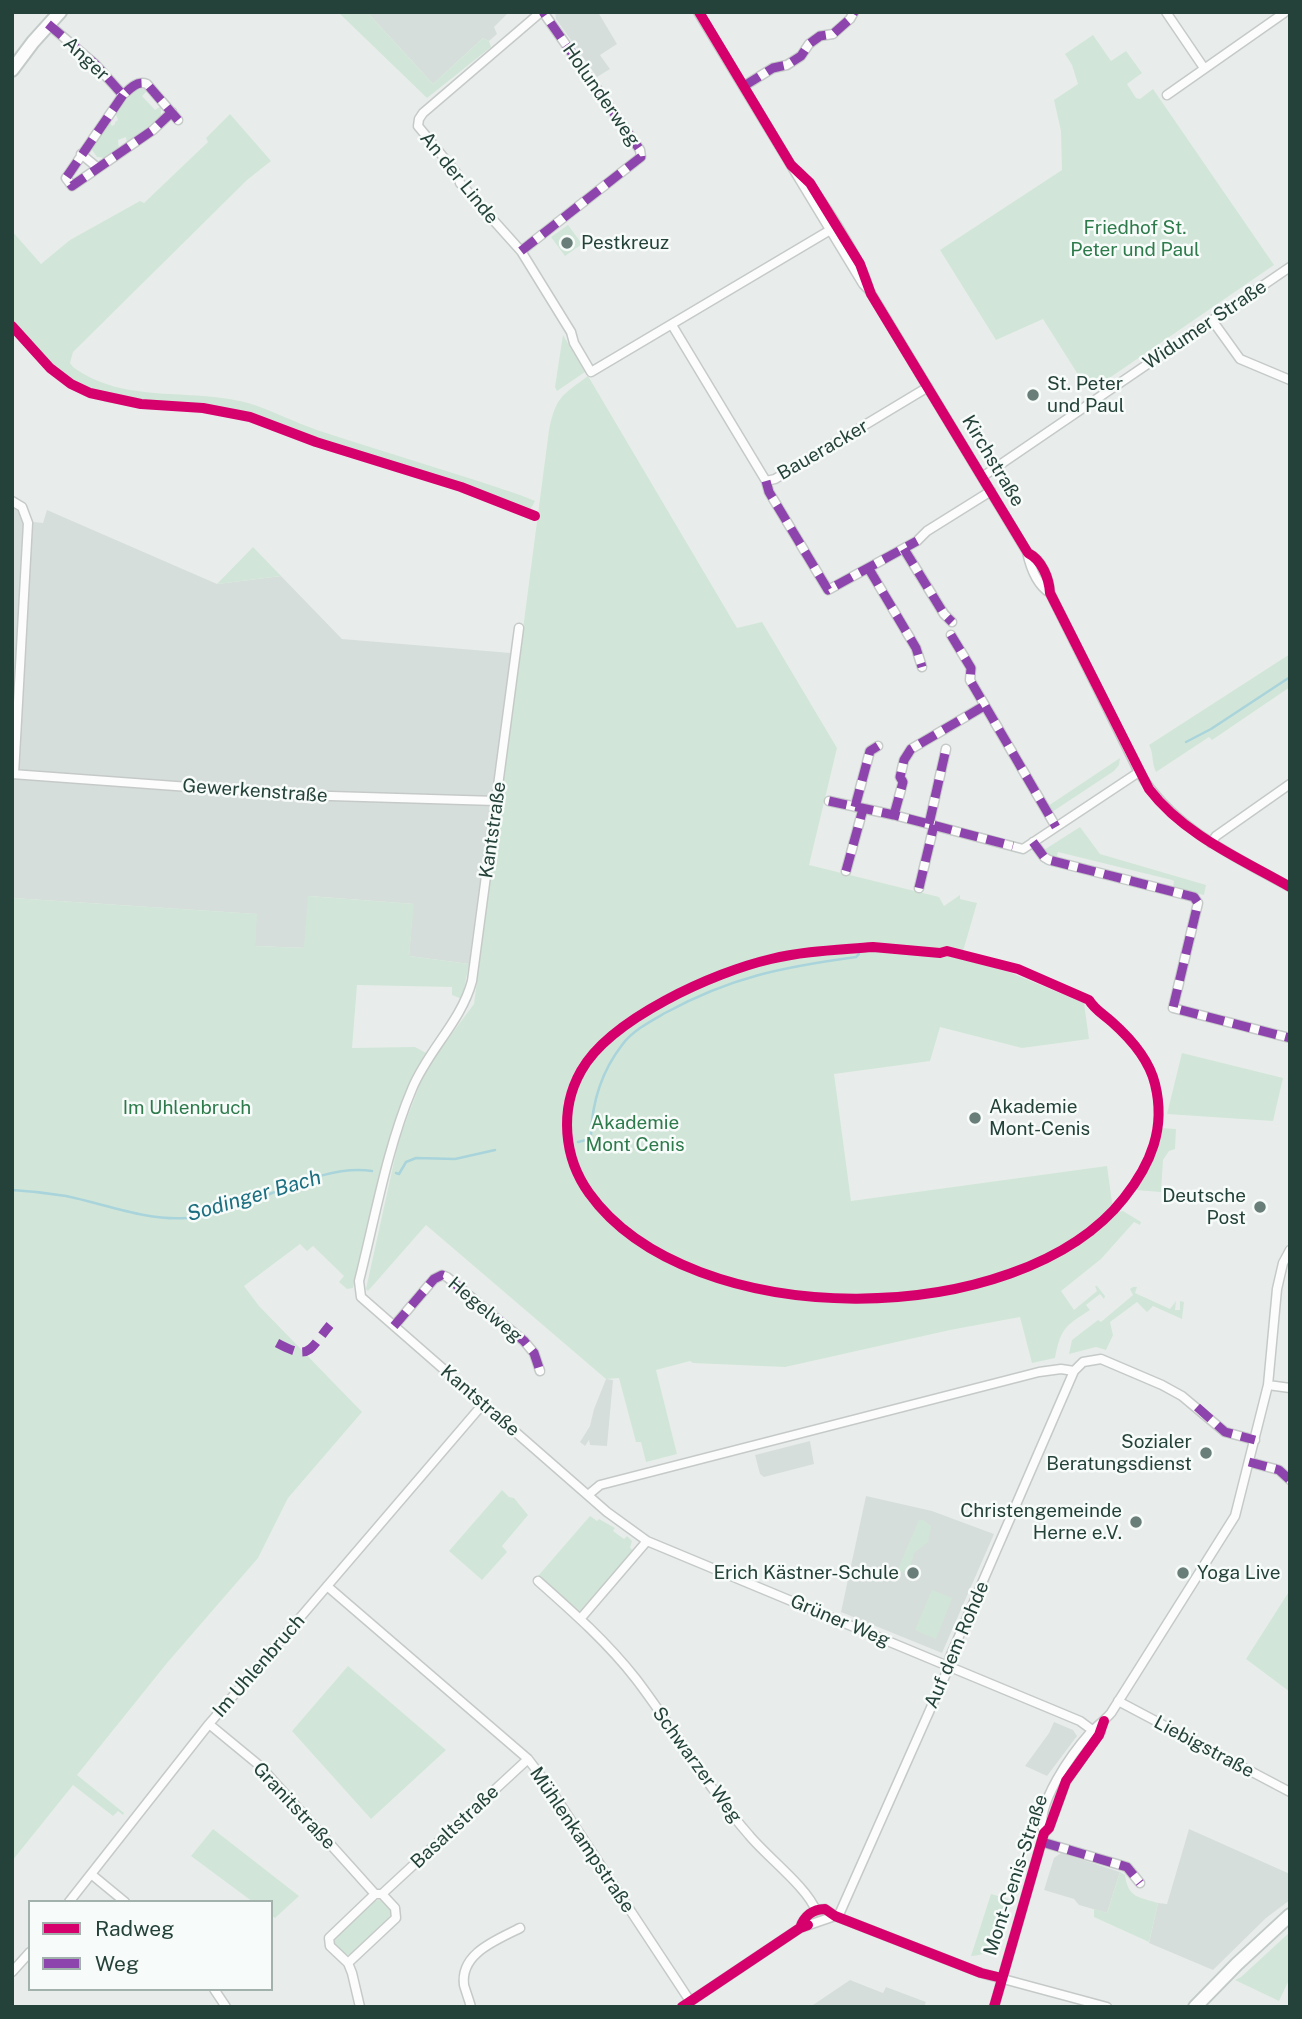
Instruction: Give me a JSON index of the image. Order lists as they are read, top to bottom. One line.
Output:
{"streets":{"street":["Anger","Holunderweg","An der Linde","Widumer Straße","Baueracker","Kirchstraße","Gewerkenstraße","Kantstraße","Hegelweg","Grüner Weg","Auf dem Rohde","Im Uhlenbruch","Liebigstraße","Schwarzer Weg","Granitstraße","Basaltstraße","Mühlenkampstraße","Mont-Cenis-Straße"]},"crossings":[["Holunderweg","An der Linde"],["An der Linde","Baueracker"],["Widumer Straße","Kirchstraße"],["Baueracker","Kirchstraße"],["Gewerkenstraße","Kantstraße"],["Kantstraße","Hegelweg"],["Kantstraße","Grüner Weg"],["Kantstraße","Im Uhlenbruch"],["Grüner Weg","Auf dem Rohde"],["Grüner Weg","Mont-Cenis-Straße"],["Auf dem Rohde","Mont-Cenis-Straße"],["Im Uhlenbruch","Granitstraße"],["Im Uhlenbruch","Mühlenkampstraße"],["Liebigstraße","Mont-Cenis-Straße"],["Schwarzer Weg","Mont-Cenis-Straße"],["Granitstraße","Basaltstraße"],["Basaltstraße","Mühlenkampstraße"]],"water":["Sodinger Bach"],"parks":["Friedhof St. Peter und Paul","Im Uhlenbruch","Akademie Mont Cenis"],"places":["Pestkreuz","St. Peter und Paul","Akademie Mont-Cenis","Deutsche Post","Sozialer Beratungsdienst","Christengemeinde Herne e.V.","Erich Kästner-Schule","Yoga Live"],"legend":["Radweg","Weg"]}
